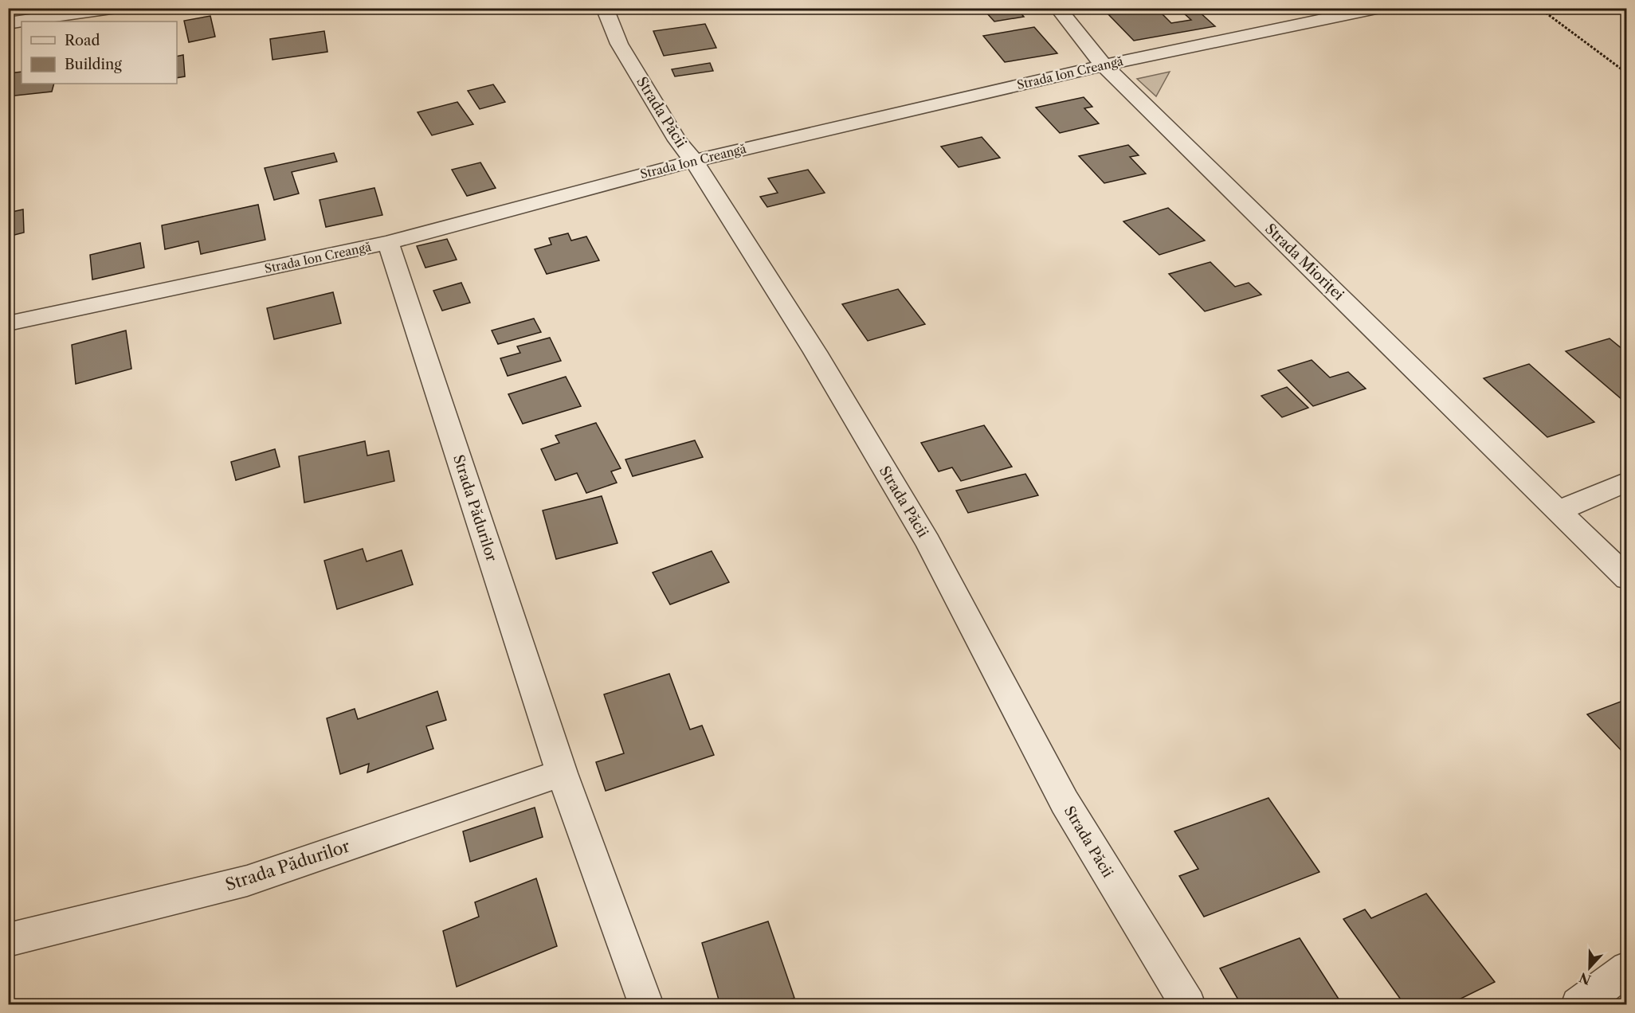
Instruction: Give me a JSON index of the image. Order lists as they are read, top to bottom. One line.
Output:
{"streets":{"street":["Strada Ion Creangă","Strada Păcii","Strada Mioriței","Strada Pădurilor"]},"crossings":[["Strada Ion Creangă","Strada Păcii"],["Strada Ion Creangă","Strada Mioriței"],["Strada Ion Creangă","Strada Pădurilor"]],"legend":["Road","Building"],"north":"bottom"}
